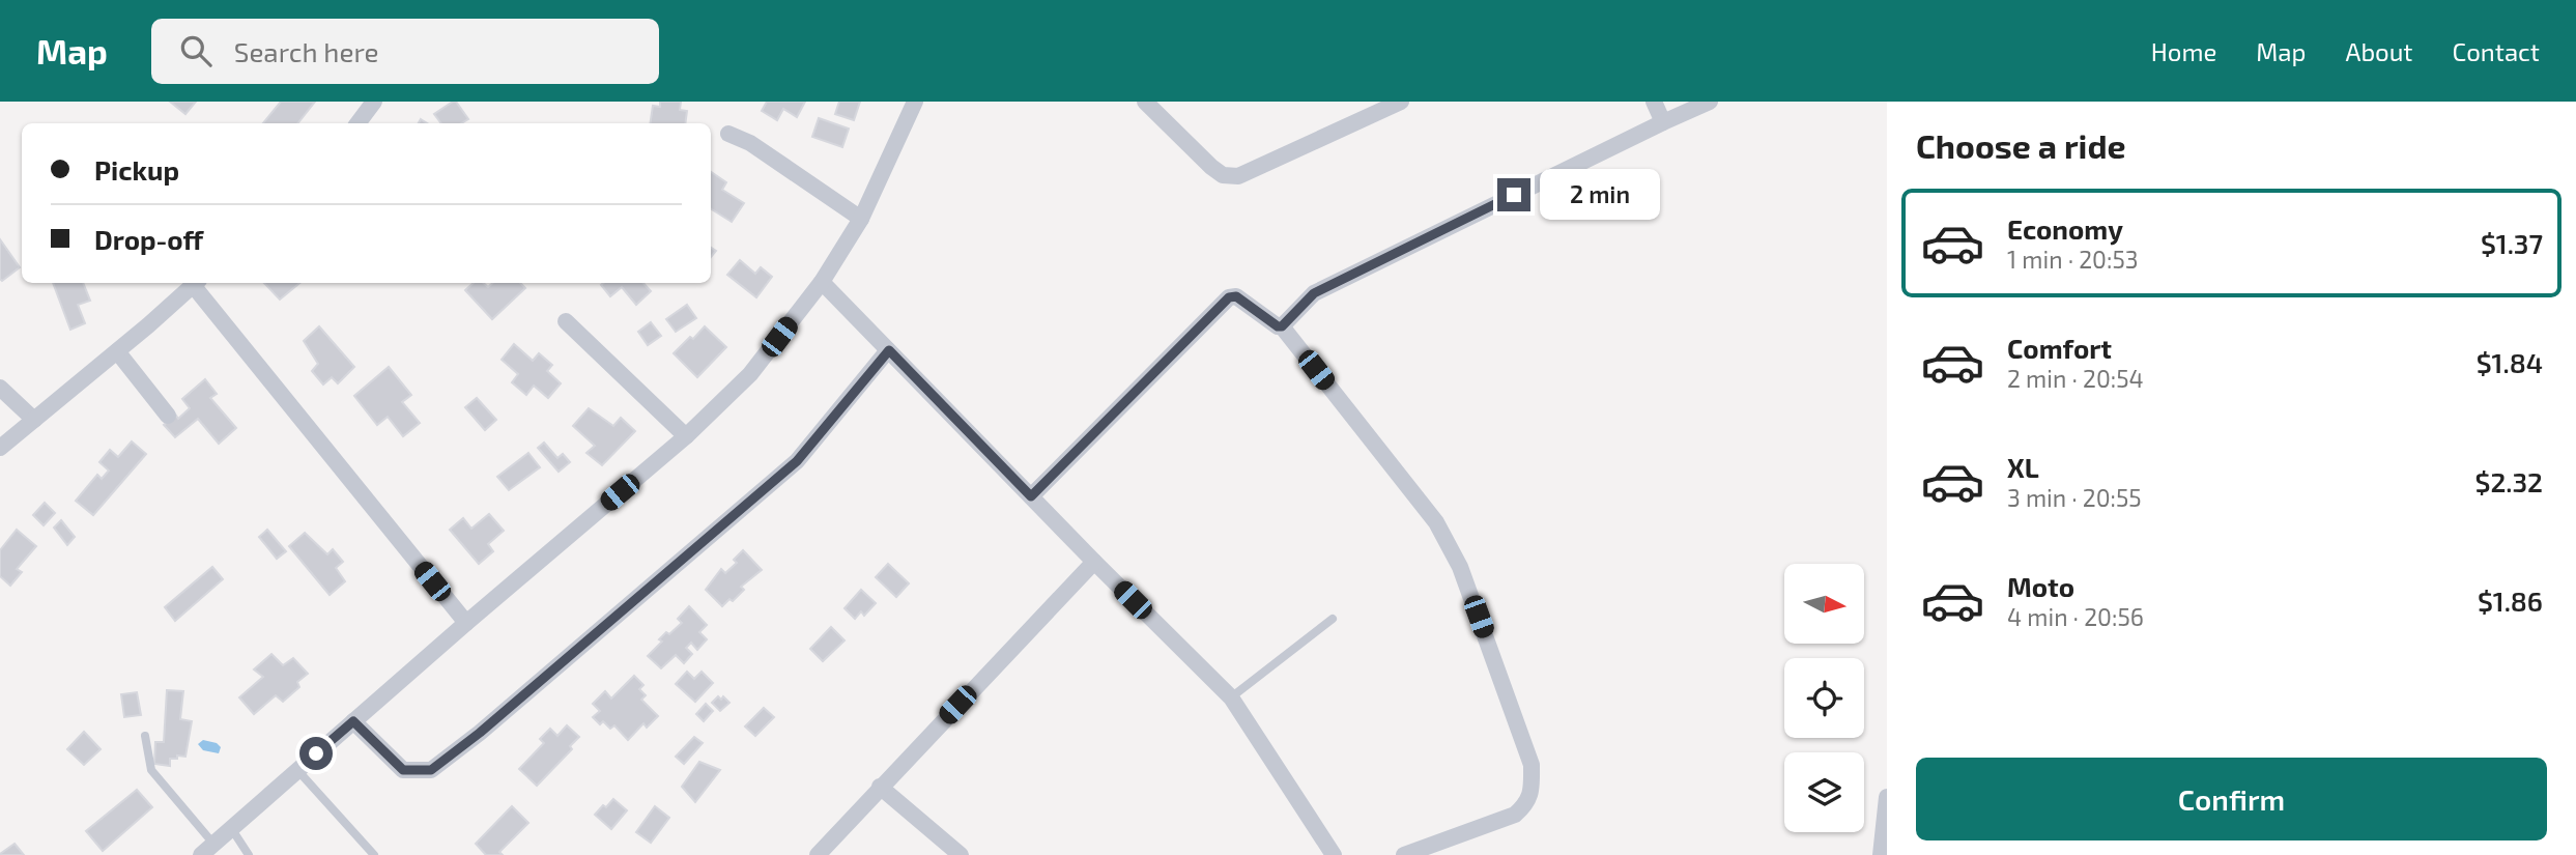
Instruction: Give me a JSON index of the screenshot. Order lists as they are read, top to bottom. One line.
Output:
{"north":"right","page":{"header":"Map","search":"Search here","nav":["Home","Map","About","Contact"],"heading":"Choose a ride","banner":["Pickup","Drop-off"],"bubble":"2 min","list":[{"name":"Economy","note":"1 min · 20:53","value":"$1.37"},{"name":"Comfort","note":"2 min · 20:54","value":"$1.84"},{"name":"XL","note":"3 min · 20:55","value":"$2.32"},{"name":"Moto","note":"4 min · 20:56","value":"$1.86"}],"buttons":"Confirm"}}
